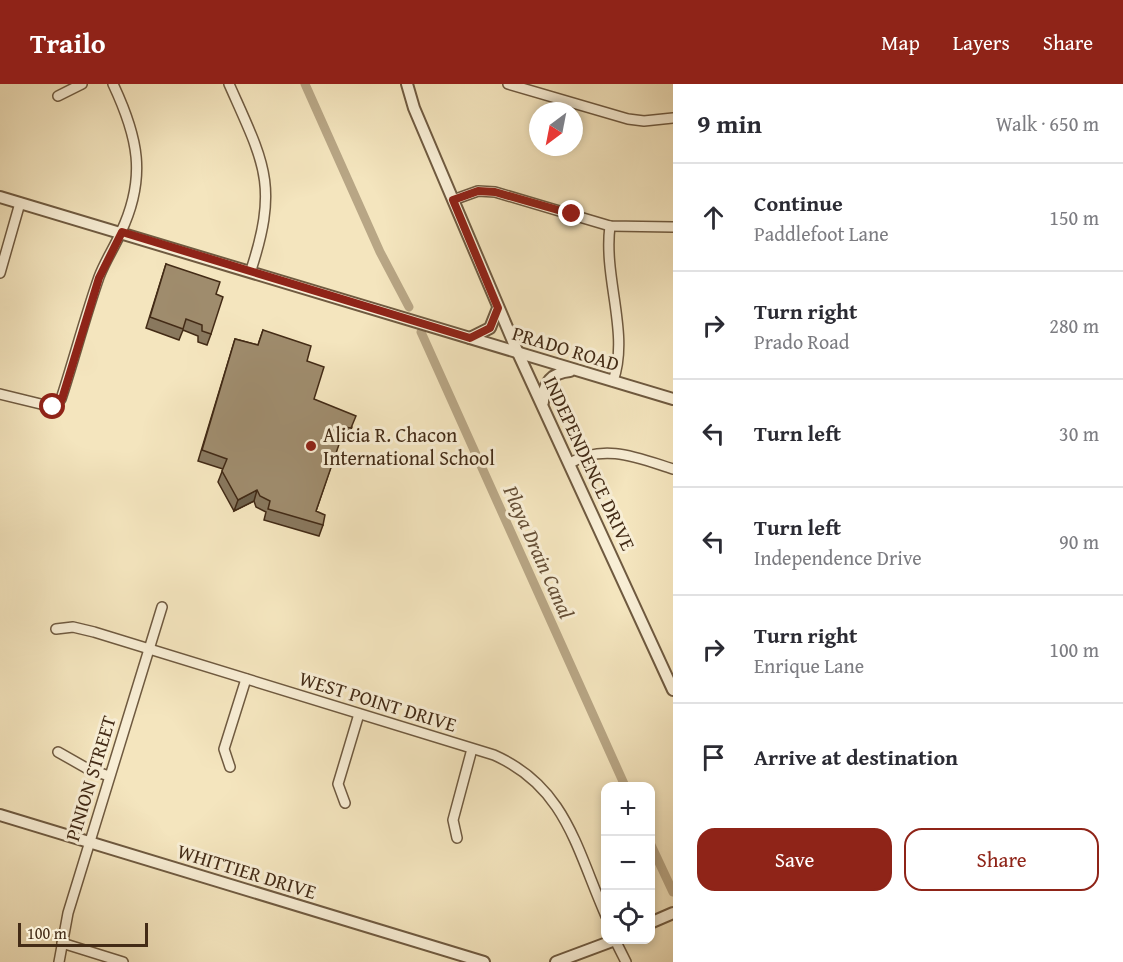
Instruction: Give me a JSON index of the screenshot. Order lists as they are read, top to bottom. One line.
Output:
{"streets":{"street":["PRADO ROAD","INDEPENDENCE DRIVE","WEST POINT DRIVE","PINION STREET","WHITTIER DRIVE"]},"crossings":[["PRADO ROAD","INDEPENDENCE DRIVE"],["WEST POINT DRIVE","PINION STREET"],["PINION STREET","WHITTIER DRIVE"]],"water":["Playa Drain Canal"],"places":["Alicia R. Chacon International School"],"scale_bar":"100 m","north":"bottom left","page":{"header":"Trailo","nav":["Map","Layers","Share"],"heading":["9 min","Walk · 650 m"],"list":[["Continue","Paddlefoot Lane","150 m"],["Turn right","Prado Road","280 m"],["Turn left","30 m"],["Turn left","Independence Drive","90 m"],["Turn right","Enrique Lane","100 m"],"Arrive at destination"],"map_buttons":["+","−"],"buttons":["Save","Share"],"scale":"100 m"}}
